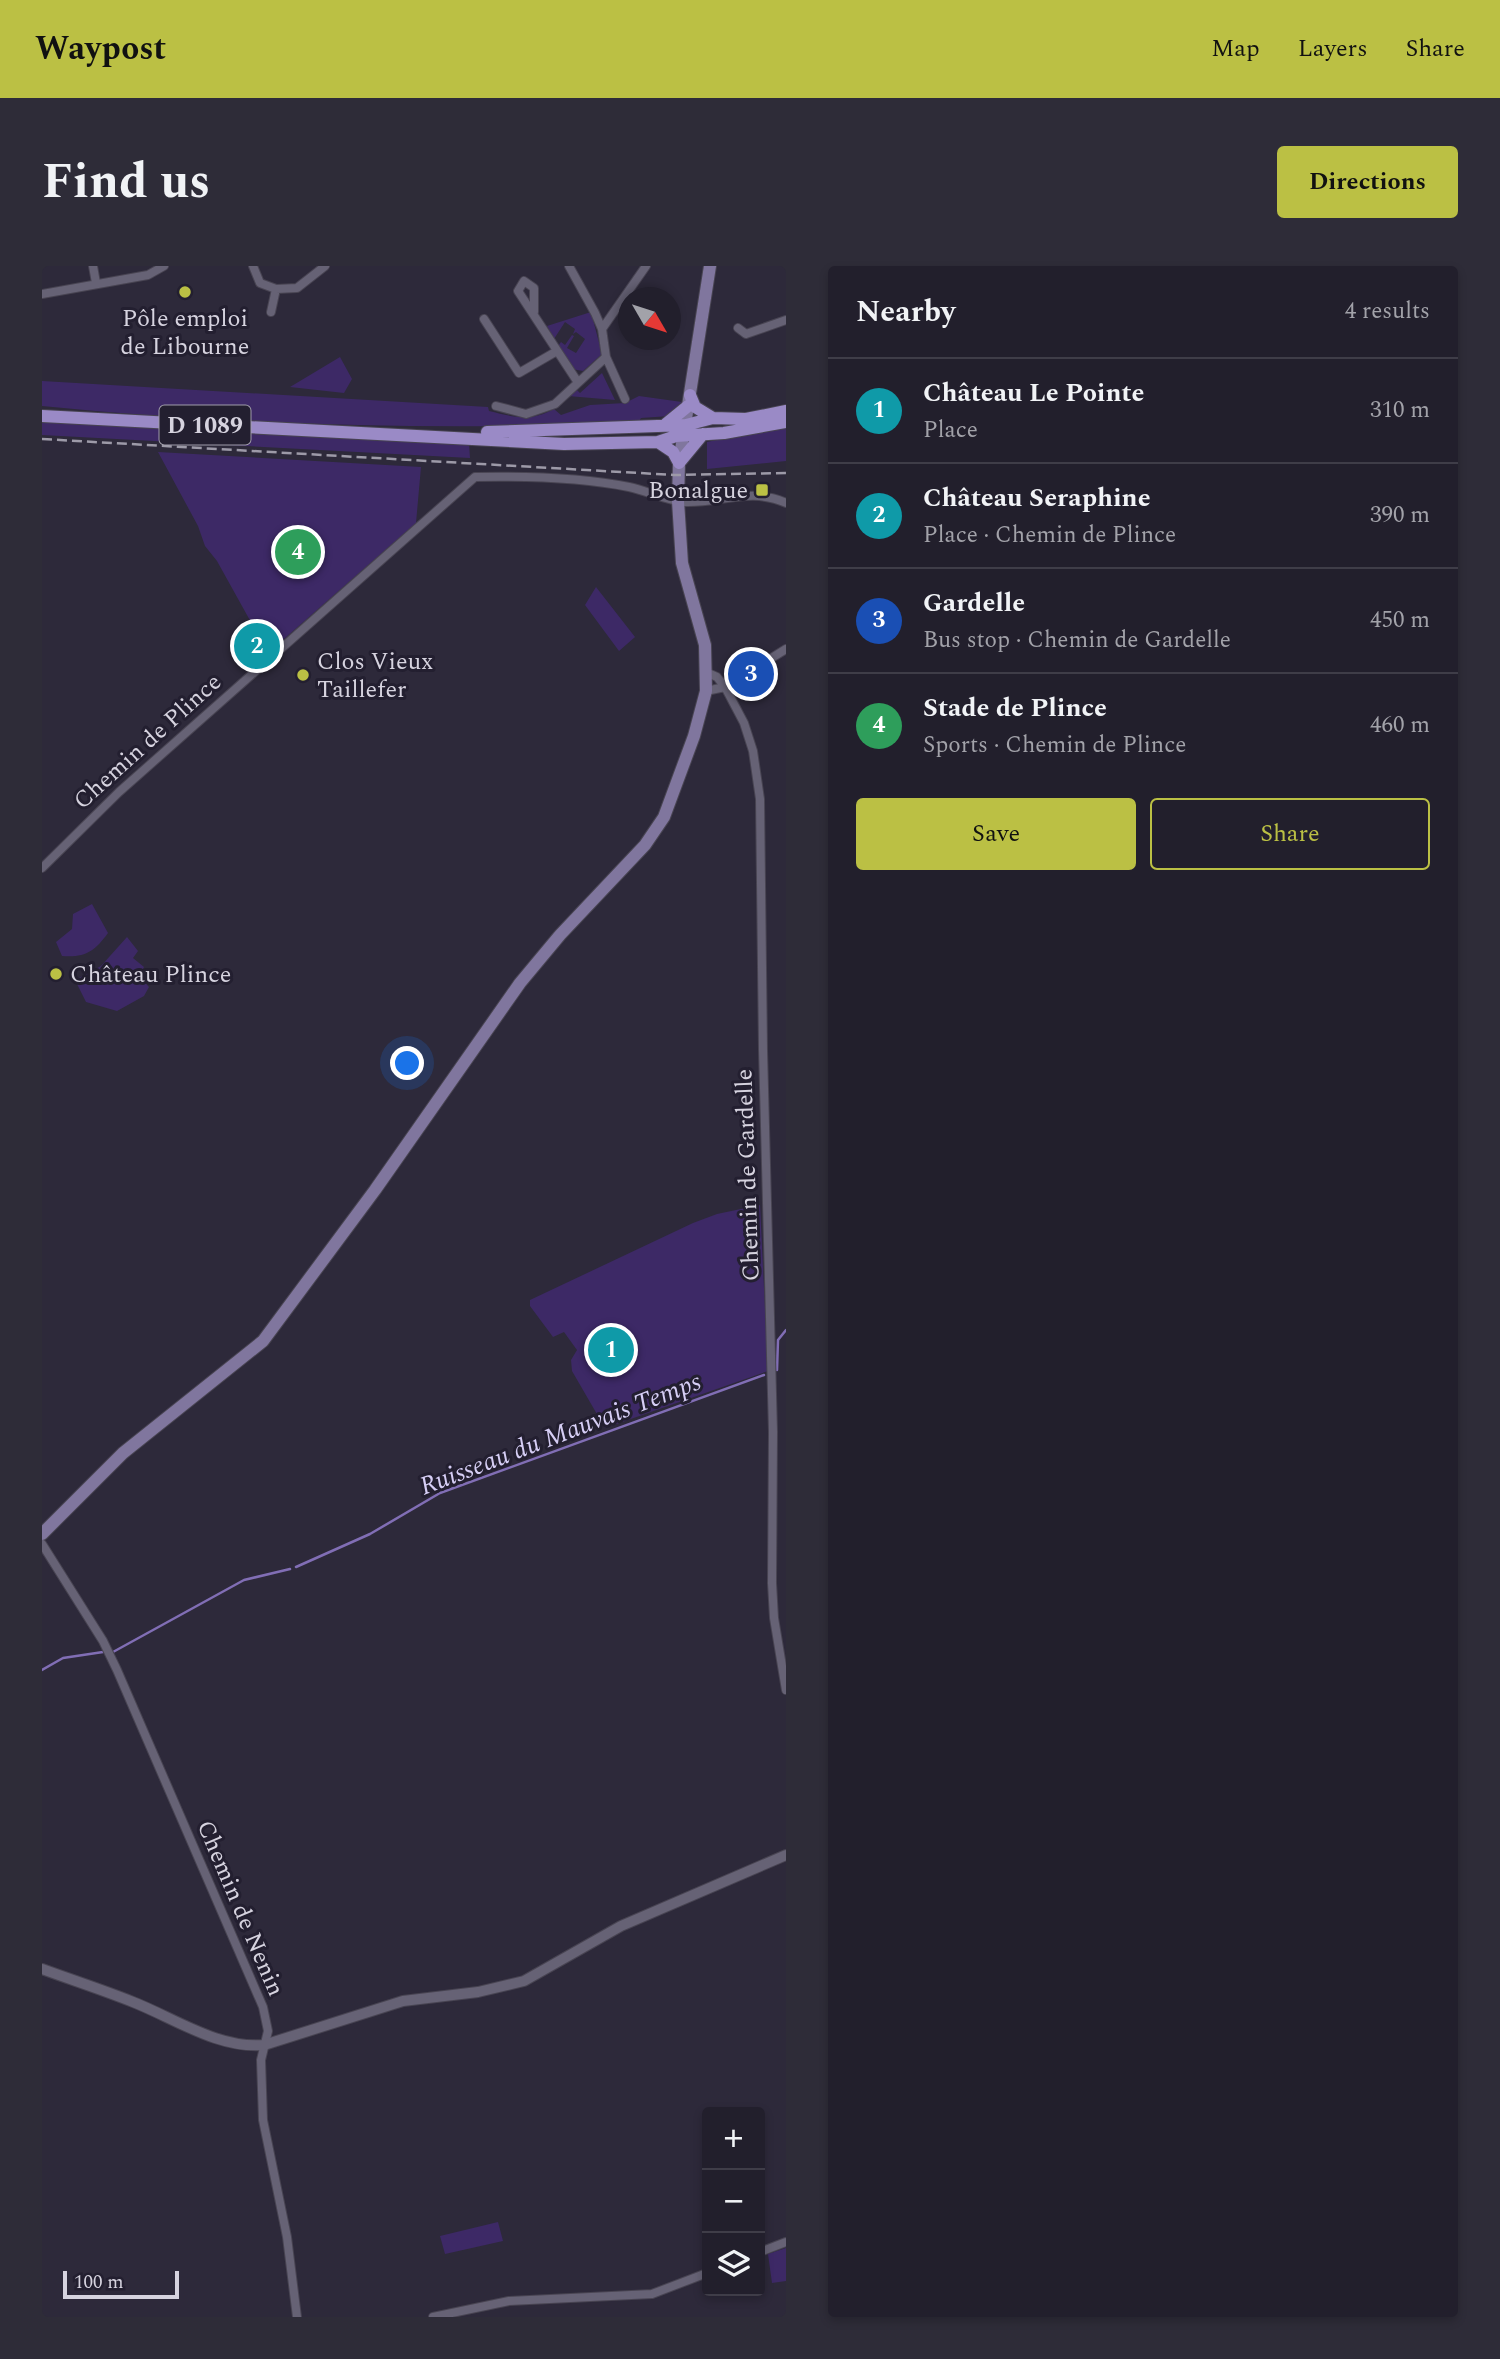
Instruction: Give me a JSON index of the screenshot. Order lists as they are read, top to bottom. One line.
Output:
{"streets":{"main road":["D 1089"],"street":["Chemin de Plince","Chemin de Gardelle","Chemin de Nenin"]},"water":["Ruisseau du Mauvais Temps"],"places":{"other":["Pôle emploi de Libourne","Clos Vieux Taillefer","Château Plince"],"transit":["Bonalgue"]},"scale_bar":"100 m","north":"bottom right","page":{"header":"Waypost","nav":["Map","Layers","Share"],"title":"Find us","buttons":["Directions",["Save","Share"]],"heading":["Nearby","4 results"],"list":[{"mark":"1","name":"Château Le Pointe","note":"Place","value":"310 m"},{"mark":"2","name":"Château Seraphine","note":"Place · Chemin de Plince","value":"390 m"},{"mark":"3","name":"Gardelle","note":"Bus stop · Chemin de Gardelle","value":"450 m"},{"mark":"4","name":"Stade de Plince","note":"Sports · Chemin de Plince","value":"460 m"}],"pins":["4","2","3","1"],"map_buttons":["+","−"],"scale":"100 m"}}
